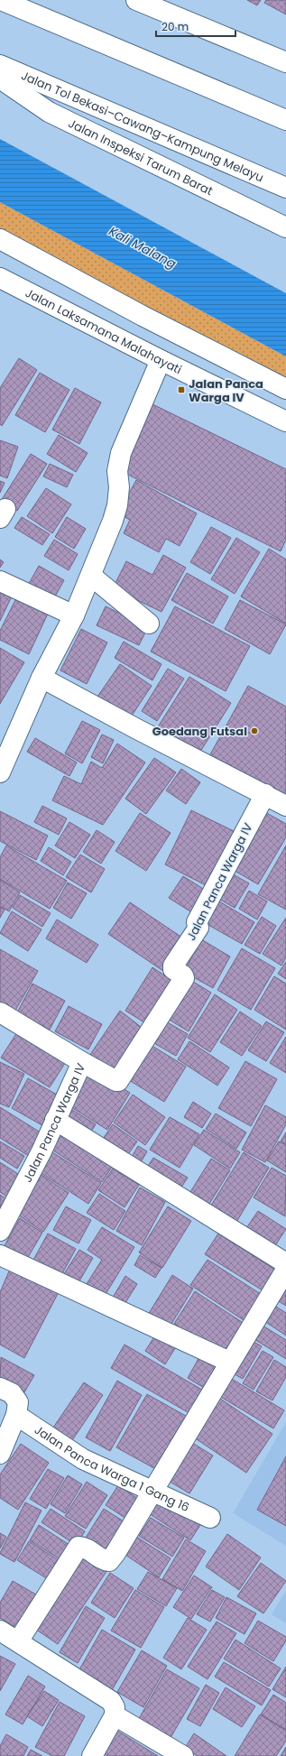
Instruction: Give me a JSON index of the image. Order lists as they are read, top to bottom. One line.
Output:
{"streets":{"main road":["Jalan Tol Bekasi–Cawang–Kampung Melayu","Jalan Inspeksi Tarum Barat","Jalan Laksamana Malahayati","Jalan Panca Warga IV","Jalan Panca Warga 1 Gang 16"]},"water":["Kali Malang"],"places":{"transit":["Jalan Panca Warga IV"],"other":["Goedang Futsal"]},"scale_bar":"20 m"}
